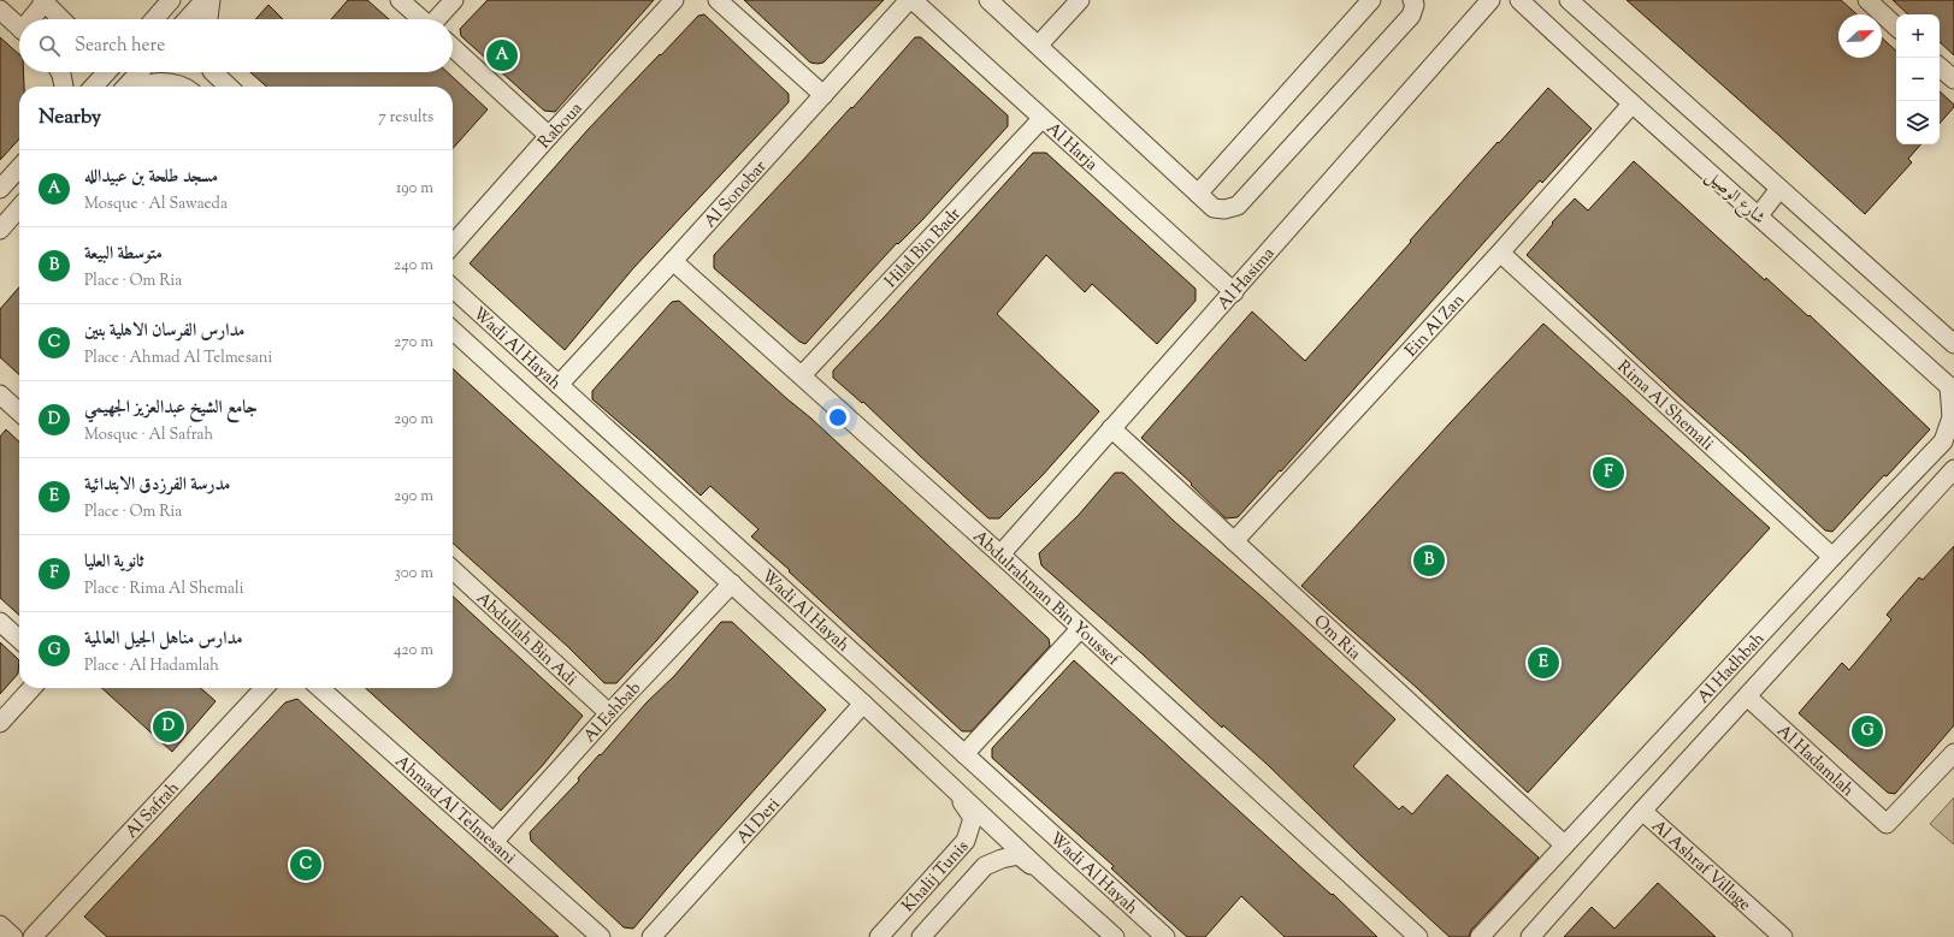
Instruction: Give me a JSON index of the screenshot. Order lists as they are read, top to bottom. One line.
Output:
{"streets":{"street":["Raboua","Al Harja","Al Sonobar","شارع الوصيل","Hilal Bin Badr","Al Hasima","Ein Al Zan","Wadi Al Hayah","Rima Al Shemali","Abdulrahman Bin Youssef","Om Ria","Abdullah Bin Adi","Al Hadhbah","Al Eshbab","Al Hadamlah","Al Safrah","Ahmad Al Telmesani","Al Deri","Al Ashraf Village","Khalij Tunis"]},"crossings":[["Al Harja","Al Sonobar"],["Al Harja","Hilal Bin Badr"],["Al Harja","Al Hasima"],["Al Sonobar","Wadi Al Hayah"],["Al Sonobar","Abdulrahman Bin Youssef"],["شارع الوصيل","Ein Al Zan"],["شارع الوصيل","Al Hadhbah"],["Hilal Bin Badr","Abdulrahman Bin Youssef"],["Al Hasima","Abdulrahman Bin Youssef"],["Al Hasima","Om Ria"],["Ein Al Zan","Rima Al Shemali"],["Ein Al Zan","Om Ria"],["Wadi Al Hayah","Al Eshbab"],["Wadi Al Hayah","Al Deri"],["Wadi Al Hayah","Khalij Tunis"],["Rima Al Shemali","Al Hadhbah"],["Om Ria","Al Hadhbah"],["Abdullah Bin Adi","Al Eshbab"],["Al Hadhbah","Al Hadamlah"],["Al Hadhbah","Al Ashraf Village"],["Al Eshbab","Ahmad Al Telmesani"]],"north":"top right","page":{"map_buttons":["+","−"],"search":"Search here","pins":["A","F","B","E","D","G","C"],"heading":["Nearby","7 results"],"list":[{"mark":"A","name":"مسجد طلحة بن عبيدالله","note":"Mosque · Al Sawaeda","value":"190 m"},{"mark":"B","name":"متوسطة البيعة","note":"Place · Om Ria","value":"240 m"},{"mark":"C","name":"مدارس الفرسان الاهلية بنين","note":"Place · Ahmad Al Telmesani","value":"270 m"},{"mark":"D","name":"جامع الشيخ عبدالعزيز الجهيمي","note":"Mosque · Al Safrah","value":"290 m"},{"mark":"E","name":"مدرسة الفرزدق الابتدائية","note":"Place · Om Ria","value":"290 m"},{"mark":"F","name":"ثانوية العليا","note":"Place · Rima Al Shemali","value":"300 m"},{"mark":"G","name":"مدارس مناهل الجيل العالمية","note":"Place · Al Hadamlah","value":"420 m"}]}}
